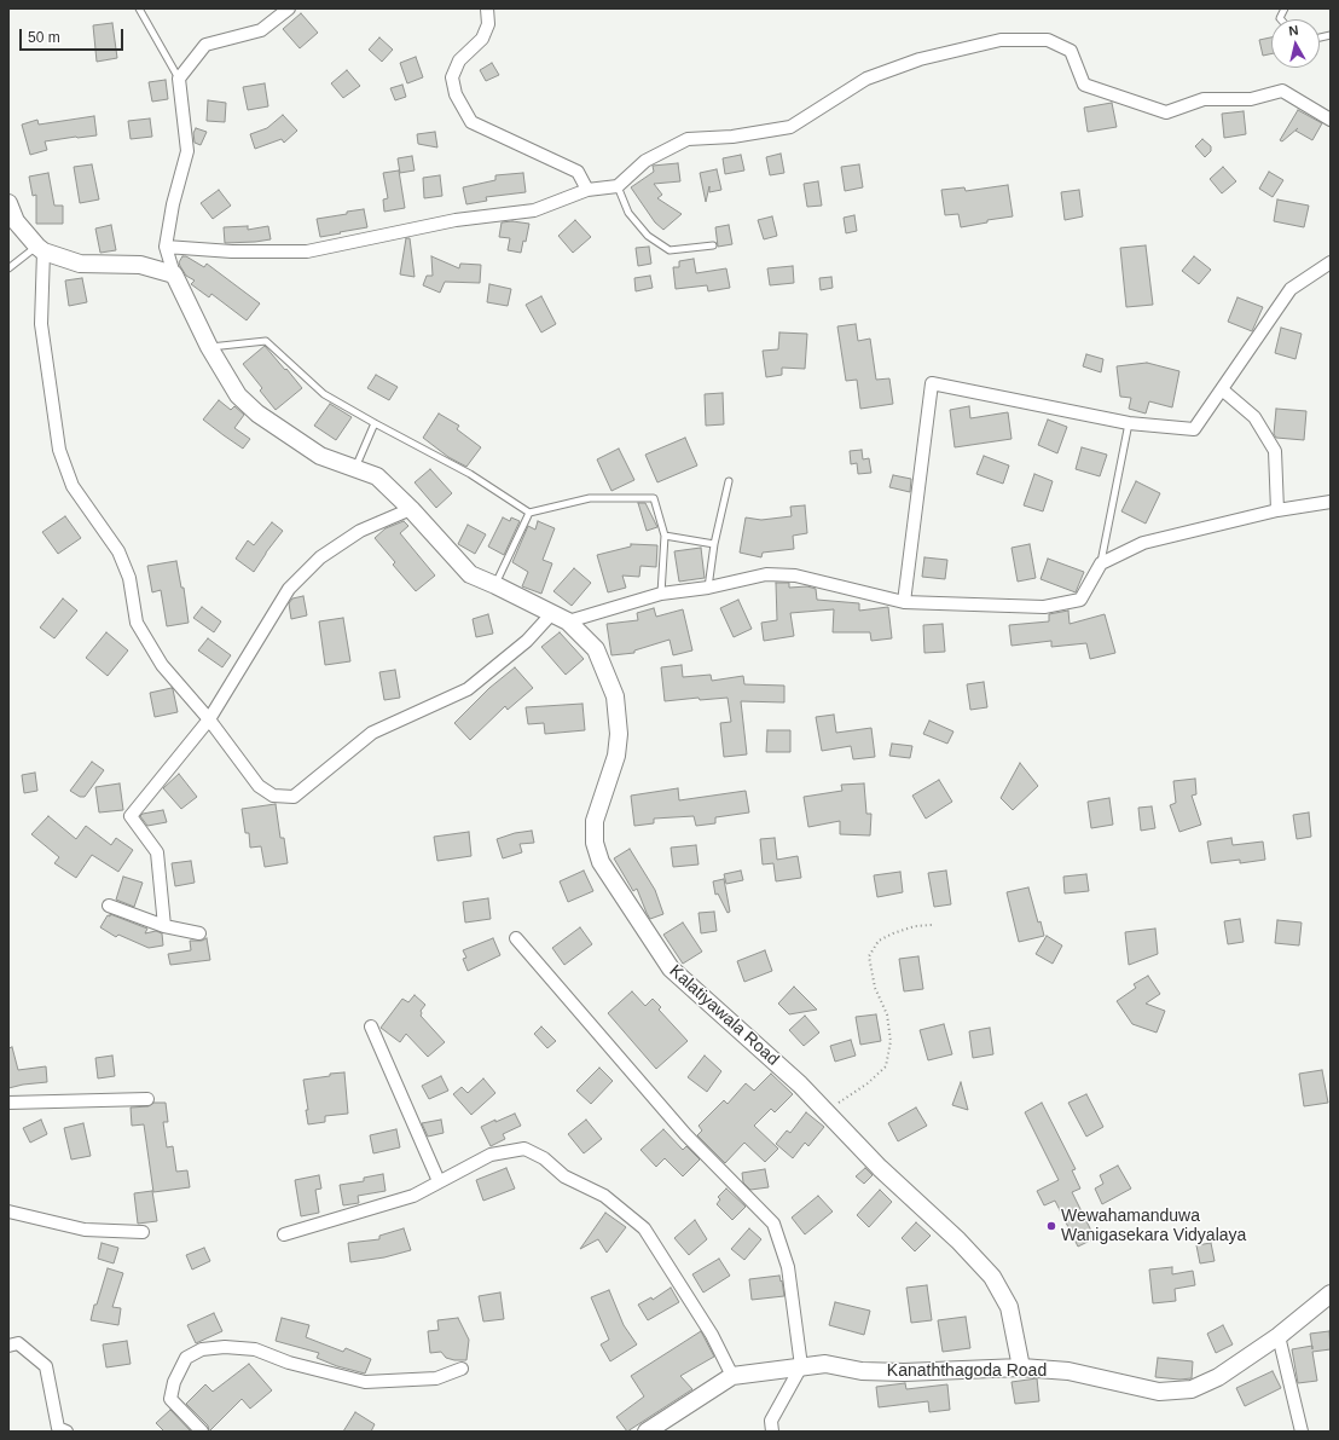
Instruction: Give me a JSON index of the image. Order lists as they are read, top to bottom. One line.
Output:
{"streets":{"street":["Kalatiyawala Road","Kanaththagoda Road"]},"crossings":[["Kalatiyawala Road","Kanaththagoda Road"]],"places":["Wewahamanduwa Wanigasekara Vidyalaya"],"scale_bar":"50 m","north":"top"}
